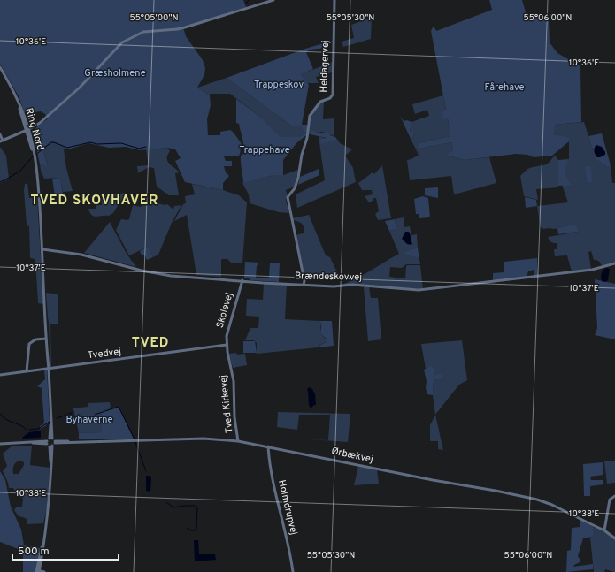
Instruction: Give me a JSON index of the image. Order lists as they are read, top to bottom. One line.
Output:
{"streets":{"street":["Heldagervej","Ring Nord","Brændeskovvej","Skolevej","Tvedvej","Tved Kirkevej","Ørbækvej","Holmdrupvej"]},"crossings":[["Heldagervej","Brændeskovvej"],["Ring Nord","Brændeskovvej"],["Brændeskovvej","Skolevej"],["Skolevej","Tvedvej"],["Skolevej","Tved Kirkevej"],["Tvedvej","Tved Kirkevej"],["Tved Kirkevej","Ørbækvej"],["Ørbækvej","Holmdrupvej"]],"districts":["TVED SKOVHAVER","TVED"],"parks":["Græsholmene","Trappeskov","Fårehave","Trappehave","Byhaverne"],"scale_bar":"500 m","coordinates":["55°05'00\"N","55°05'30\"N","55°06'00\"N","10°36'E","10°37'E","10°38'E"]}
